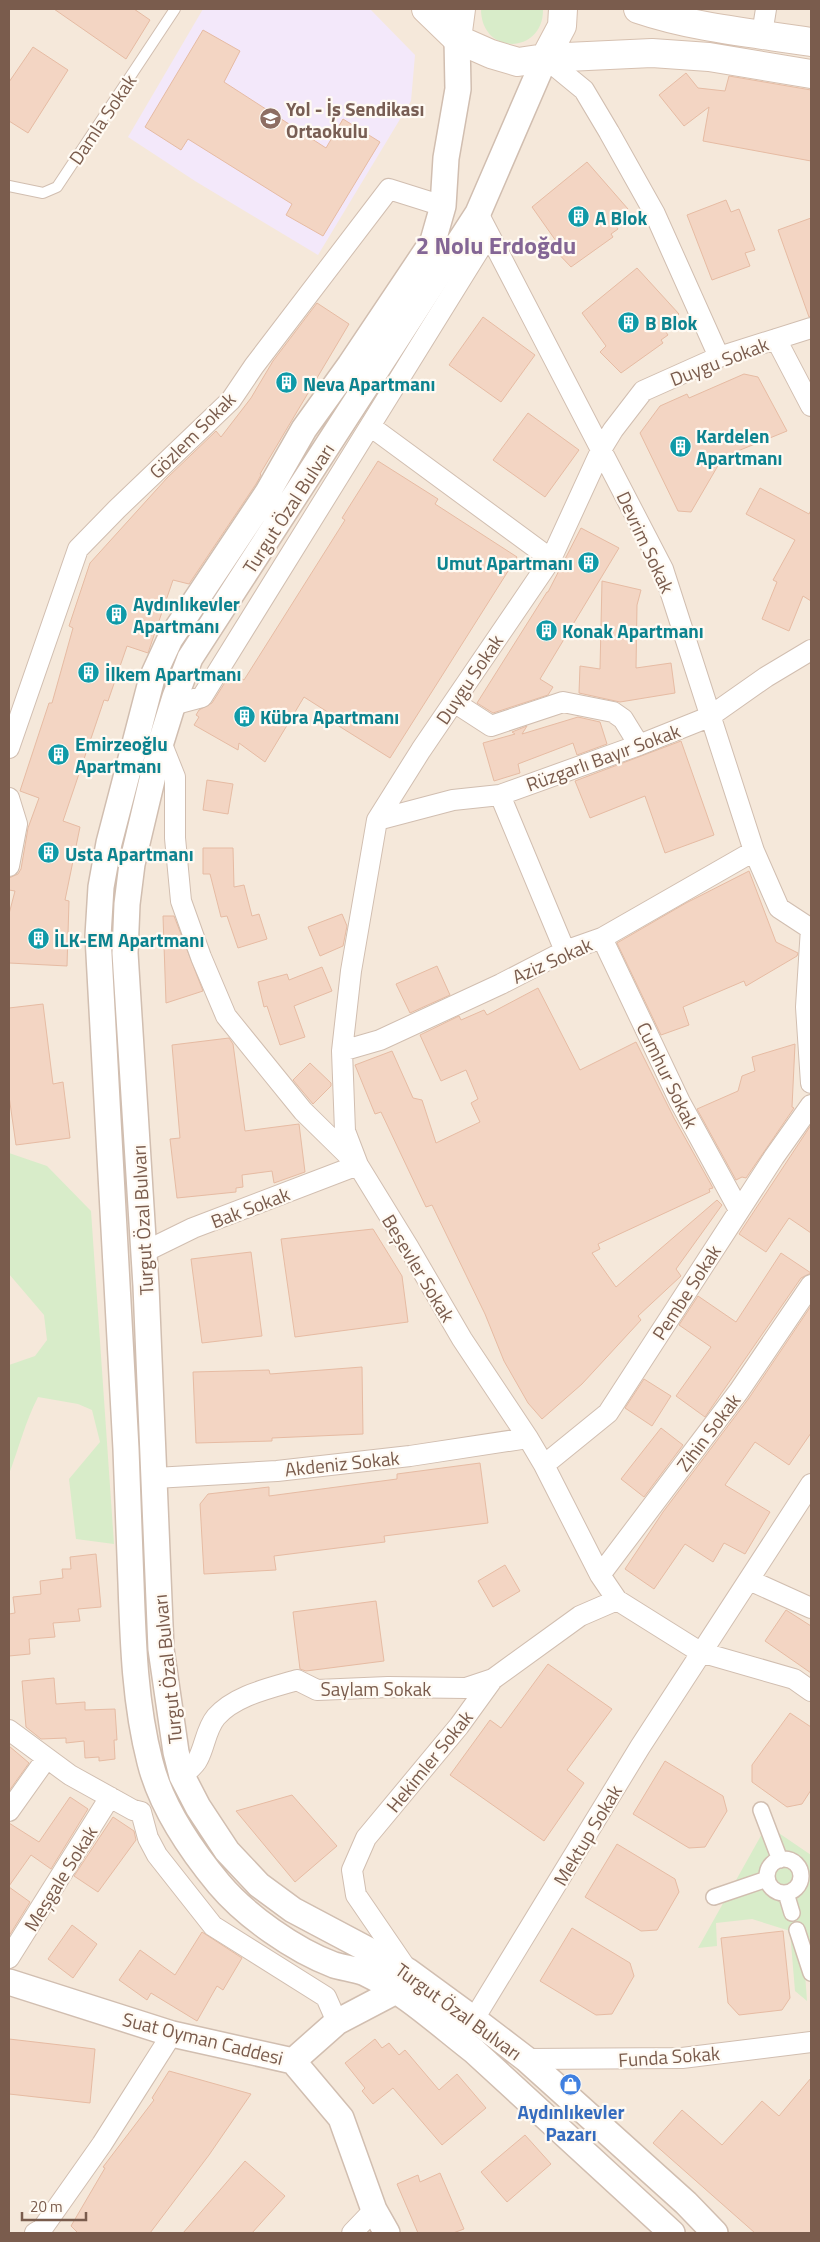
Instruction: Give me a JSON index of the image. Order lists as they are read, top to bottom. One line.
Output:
{"streets":{"street":["Duygu Sokak","Gözlem Sokak","Turgut Özal Bulvarı","Devrim Sokak","Rüzgarlı Bayır Sokak","Aziz Sokak","Cumhur Sokak","Bak Sokak","Beşevler Sokak","Pembe Sokak","Zihin Sokak","Akdeniz Sokak","Saylam Sokak","Hekimler Sokak","Mektup Sokak","Meşgale Sokak","Suat Oyman Caddesi","Funda Sokak"],"lane":["Damla Sokak"]},"crossings":[["Duygu Sokak","Devrim Sokak"],["Duygu Sokak","Rüzgarlı Bayır Sokak"],["Duygu Sokak","Aziz Sokak"],["Duygu Sokak","Bak Sokak"],["Duygu Sokak","Beşevler Sokak"],["Gözlem Sokak","Turgut Özal Bulvarı"],["Turgut Özal Bulvarı","Devrim Sokak"],["Turgut Özal Bulvarı","Bak Sokak"],["Turgut Özal Bulvarı","Beşevler Sokak"],["Turgut Özal Bulvarı","Akdeniz Sokak"],["Turgut Özal Bulvarı","Saylam Sokak"],["Turgut Özal Bulvarı","Hekimler Sokak"],["Turgut Özal Bulvarı","Mektup Sokak"],["Turgut Özal Bulvarı","Suat Oyman Caddesi"],["Turgut Özal Bulvarı","Funda Sokak"],["Devrim Sokak","Rüzgarlı Bayır Sokak"],["Devrim Sokak","Aziz Sokak"],["Aziz Sokak","Cumhur Sokak"],["Cumhur Sokak","Pembe Sokak"],["Bak Sokak","Beşevler Sokak"],["Beşevler Sokak","Pembe Sokak"],["Beşevler Sokak","Zihin Sokak"],["Beşevler Sokak","Akdeniz Sokak"],["Beşevler Sokak","Hekimler Sokak"],["Beşevler Sokak","Mektup Sokak"],["Saylam Sokak","Hekimler Sokak"]],"districts":["2 Nolu Erdoğdu"],"places":{"school or university":["Yol - İş Sendikası Ortaokulu"],"building":["A Blok","B Blok","Neva Apartmanı","Kardelen Apartmanı","Umut Apartmanı","Aydınlıkevler Apartmanı","Konak Apartmanı","İlkem Apartmanı","Kübra Apartmanı","Emirzeoğlu Apartmanı","Usta Apartmanı","İLK-EM Apartmanı"],"shop":["Aydınlıkevler Pazarı"]},"scale_bar":"20 m"}
